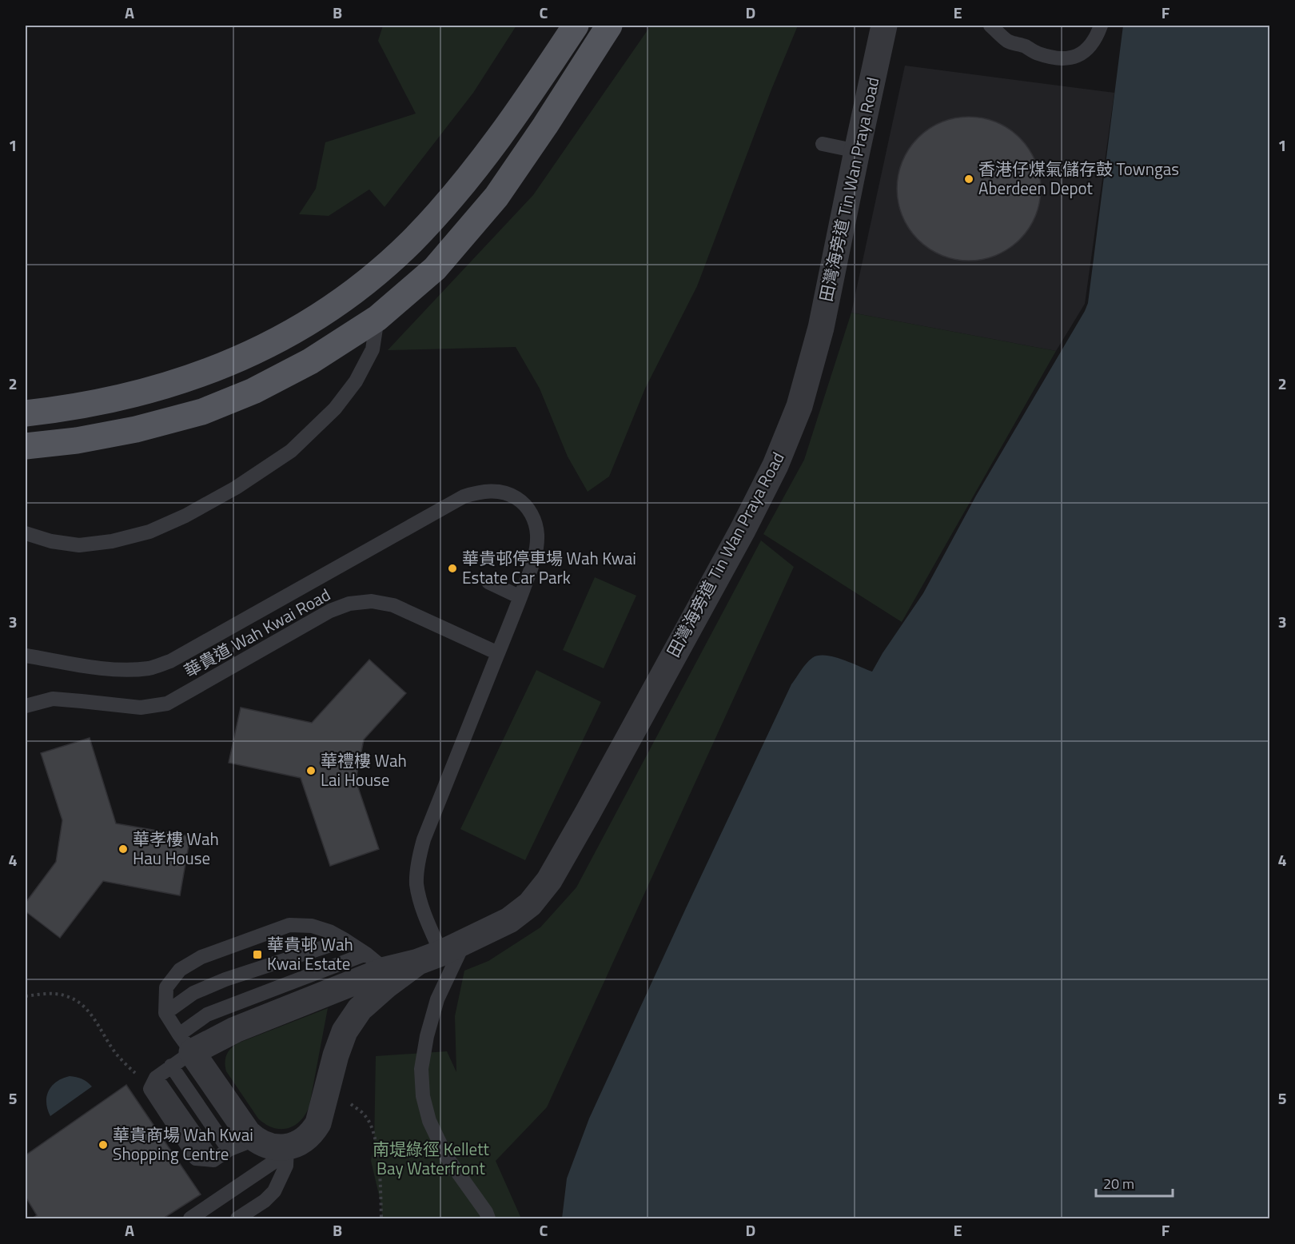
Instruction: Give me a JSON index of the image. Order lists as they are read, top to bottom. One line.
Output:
{"streets":{"street":["田灣海旁道 Tin Wan Praya Road"],"lane":["華貴道 Wah Kwai Road"]},"parks":["南堤綠徑 Kellett Bay Waterfront"],"places":{"other":["香港仔煤氣儲存鼓 Towngas Aberdeen Depot","華貴邨停車場 Wah Kwai Estate Car Park","華禮樓 Wah Lai House","華孝樓 Wah Hau House","華貴商場 Wah Kwai Shopping Centre"],"transit":["華貴邨 Wah Kwai Estate"]},"scale_bar":"20 m","grid":{"columns":["A","B","C","D","E","F"],"rows":["1","2","3","4","5"]}}
